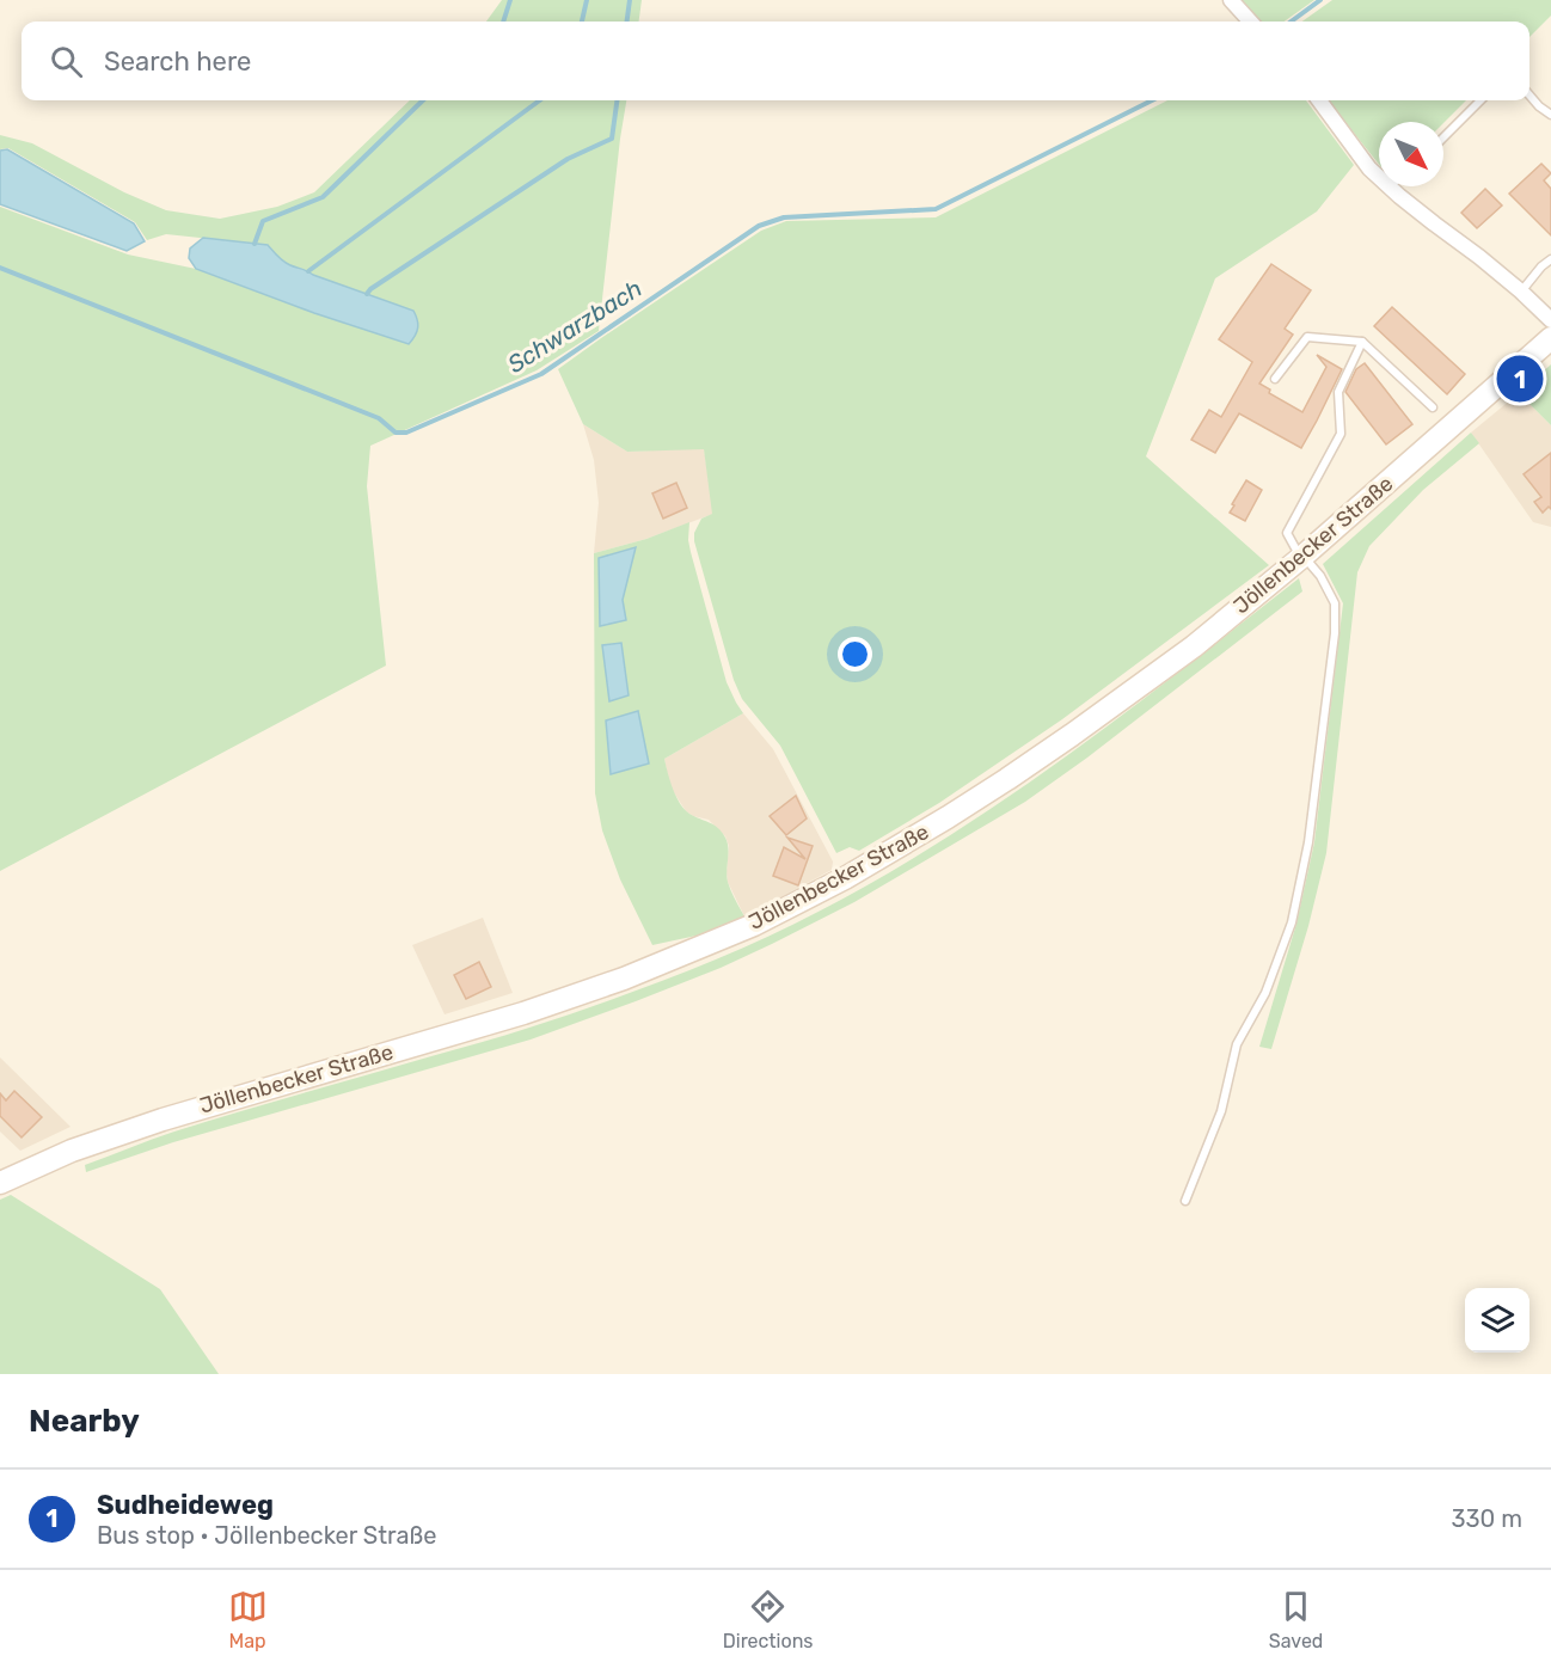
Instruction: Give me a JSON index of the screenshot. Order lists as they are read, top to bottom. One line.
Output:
{"streets":{"street":["Jöllenbecker Straße"]},"water":["Schwarzbach"],"north":"bottom right","page":{"search":"Search here","pins":"1","heading":"Nearby","list":[{"mark":"1","name":"Sudheideweg","note":"Bus stop · Jöllenbecker Straße","value":"330 m"}],"nav":["Map","Directions","Saved"]}}
